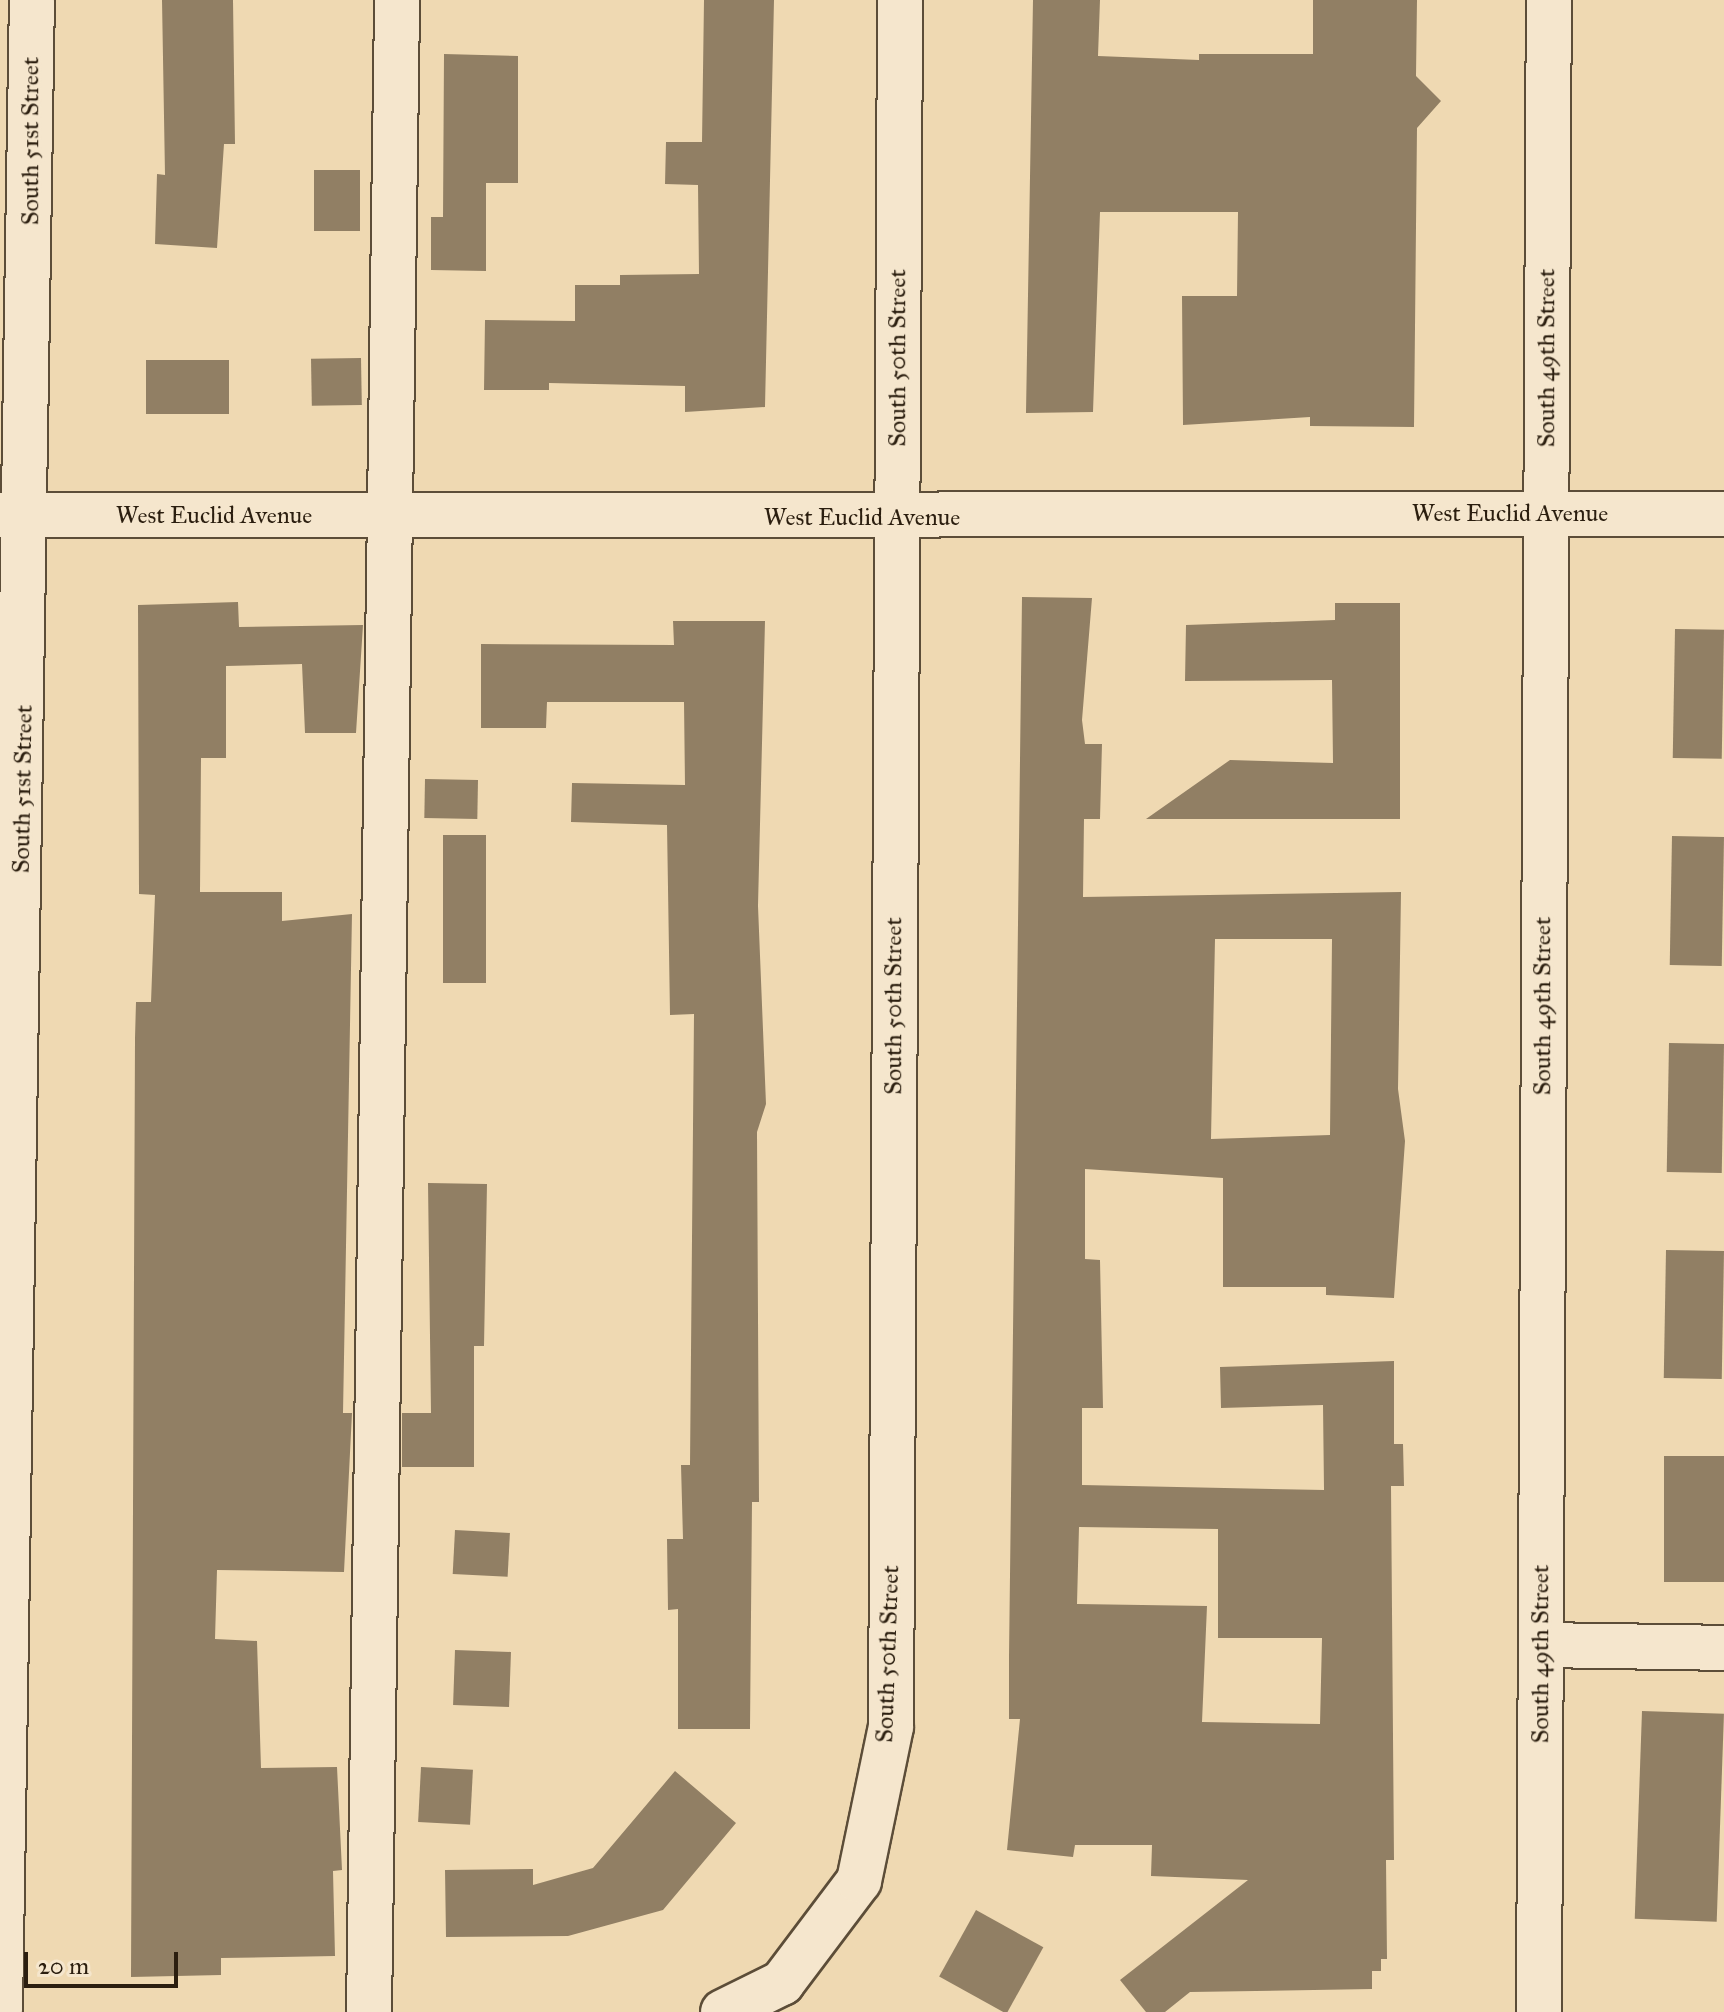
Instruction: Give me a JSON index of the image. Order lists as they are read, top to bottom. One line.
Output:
{"streets":{"street":["South 51st Street","South 50th Street","South 49th Street","West Euclid Avenue"]},"crossings":[["South 51st Street","West Euclid Avenue"],["South 50th Street","West Euclid Avenue"],["South 49th Street","West Euclid Avenue"]],"scale_bar":"20 m"}
